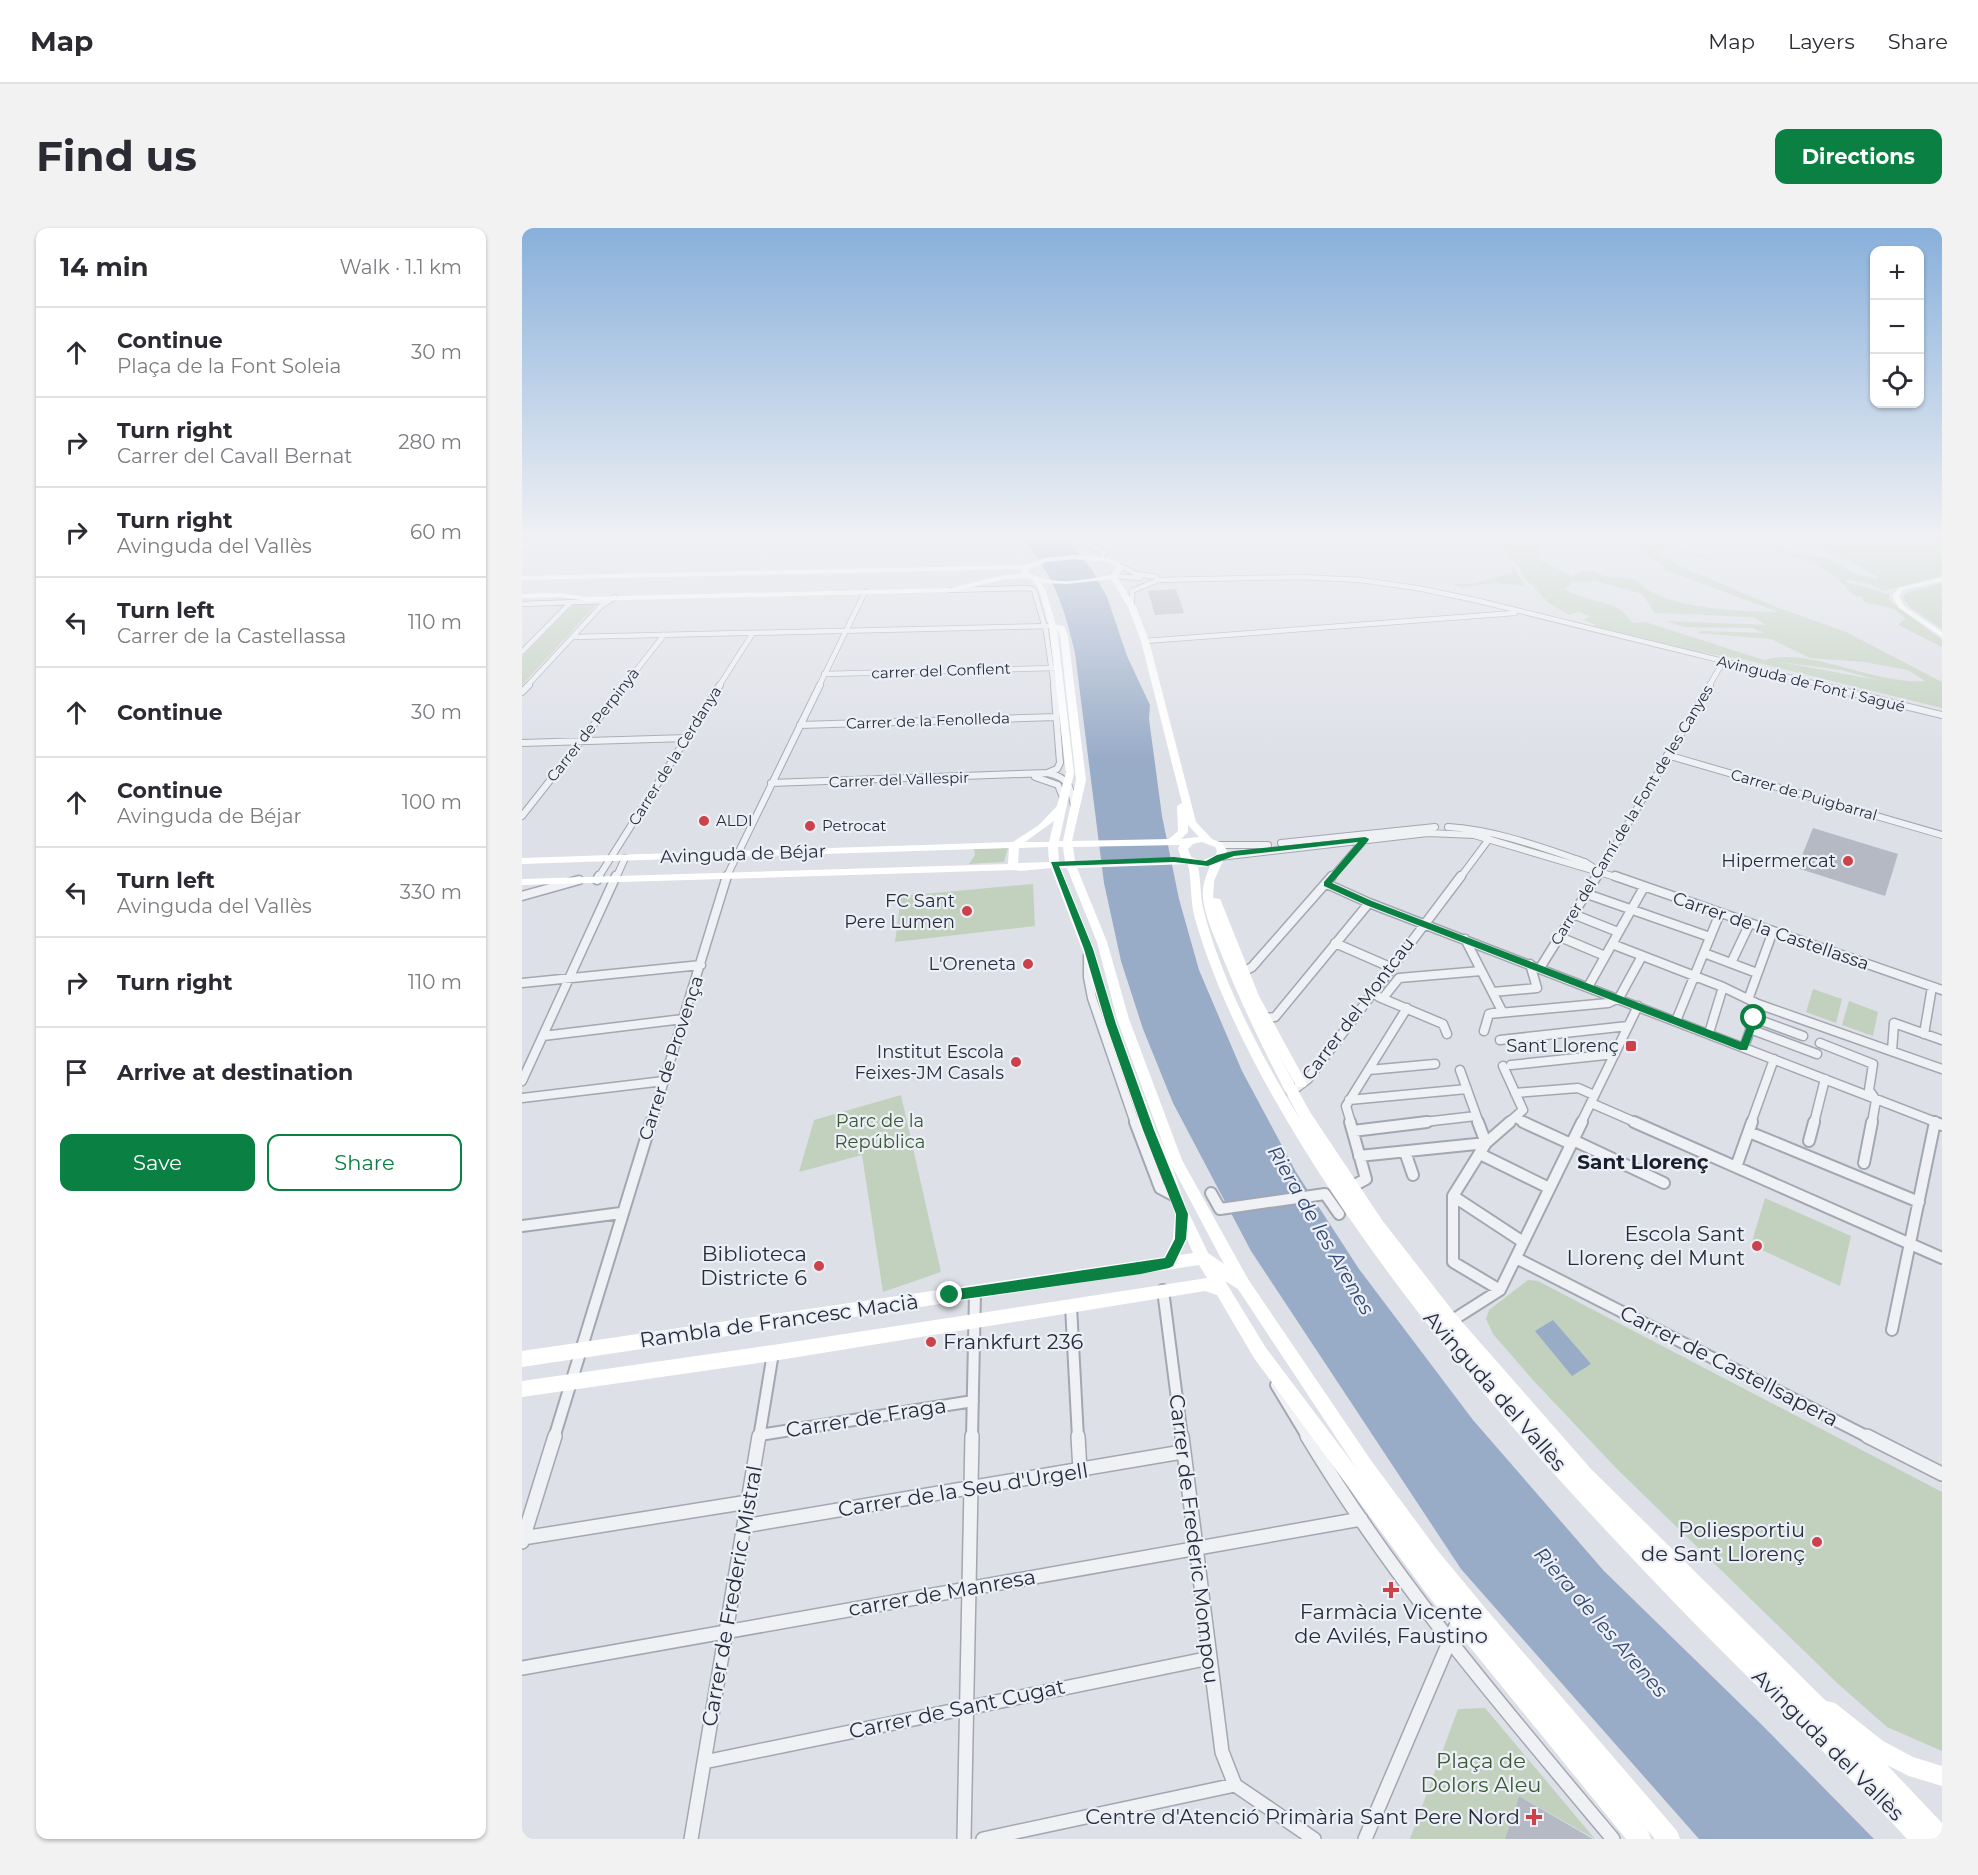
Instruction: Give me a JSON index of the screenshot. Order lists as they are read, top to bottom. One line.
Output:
{"streets":{"main road":["Avinguda de Béjar","Rambla de Francesc Macià","Avinguda del Vallès"],"street":["carrer del Conflent","Avinguda de Font i Sagué","Carrer de la Fenolleda","Carrer de Perpinyà","Carrer de la Cerdanya","Carrer del Vallespir","Carrer de Puigbarral","Carrer del Camí de la Font de les Canyes","Carrer de la Castellassa","Carrer del Montcau","Carrer de Provença","Carrer de Castellsapera","Carrer de Fraga","Carrer de la Seu d'Urgell","Carrer de Frederic Mompou","carrer de Manresa","Carrer de Frederic Mistral","Carrer de Sant Cugat"]},"crossings":[["carrer del Conflent","Carrer de Provença"],["Avinguda de Font i Sagué","Carrer del Camí de la Font de les Canyes"],["Carrer de la Fenolleda","Carrer de Provença"],["Carrer de la Cerdanya","Avinguda de Béjar"],["Carrer del Vallespir","Carrer de Provença"],["Carrer de Puigbarral","Carrer del Camí de la Font de les Canyes"],["Carrer del Camí de la Font de les Canyes","Carrer de la Castellassa"],["Avinguda de Béjar","Carrer de la Castellassa"],["Avinguda de Béjar","Carrer de Provença"],["Avinguda de Béjar","Avinguda del Vallès"],["Carrer de la Castellassa","Carrer del Montcau"],["Carrer del Montcau","Avinguda del Vallès"],["Carrer de Provença","Rambla de Francesc Macià"],["Rambla de Francesc Macià","Carrer de Frederic Mompou"],["Rambla de Francesc Macià","Carrer de Frederic Mistral"],["Carrer de Fraga","Carrer de Frederic Mistral"],["Carrer de la Seu d'Urgell","Carrer de Frederic Mompou"],["Carrer de la Seu d'Urgell","Carrer de Frederic Mistral"],["Carrer de Frederic Mompou","carrer de Manresa"],["Carrer de Frederic Mompou","Carrer de Sant Cugat"],["carrer de Manresa","Carrer de Frederic Mistral"],["Carrer de Frederic Mistral","Carrer de Sant Cugat"]],"districts":["Sant Llorenç"],"water":["Riera de les Arenes"],"parks":["Parc de la República","Plaça de Dolors Aleu"],"places":{"other":["ALDI","Petrocat","Hipermercat","FC Sant Pere Lumen","L'Oreneta","Institut Escola Feixes-JM Casals","Escola Sant Llorenç del Munt","Biblioteca Districte 6","Frankfurt 236","Poliesportiu de Sant Llorenç"],"transit":["Sant Llorenç"],"health":["Farmàcia Vicente de Avilés, Faustino","Centre d'Atenció Primària Sant Pere Nord"]},"page":{"header":"Map","nav":["Map","Layers","Share"],"buttons":["Directions",["Save","Share"]],"title":"Find us","heading":["14 min","Walk · 1.1 km"],"map_buttons":["+","−"],"list":[["Continue","Plaça de la Font Soleia","30 m"],["Turn right","Carrer del Cavall Bernat","280 m"],["Turn right","Avinguda del Vallès","60 m"],["Turn left","Carrer de la Castellassa","110 m"],["Continue","30 m"],["Continue","Avinguda de Béjar","100 m"],["Turn left","Avinguda del Vallès","330 m"],["Turn right","110 m"],"Arrive at destination"]}}
